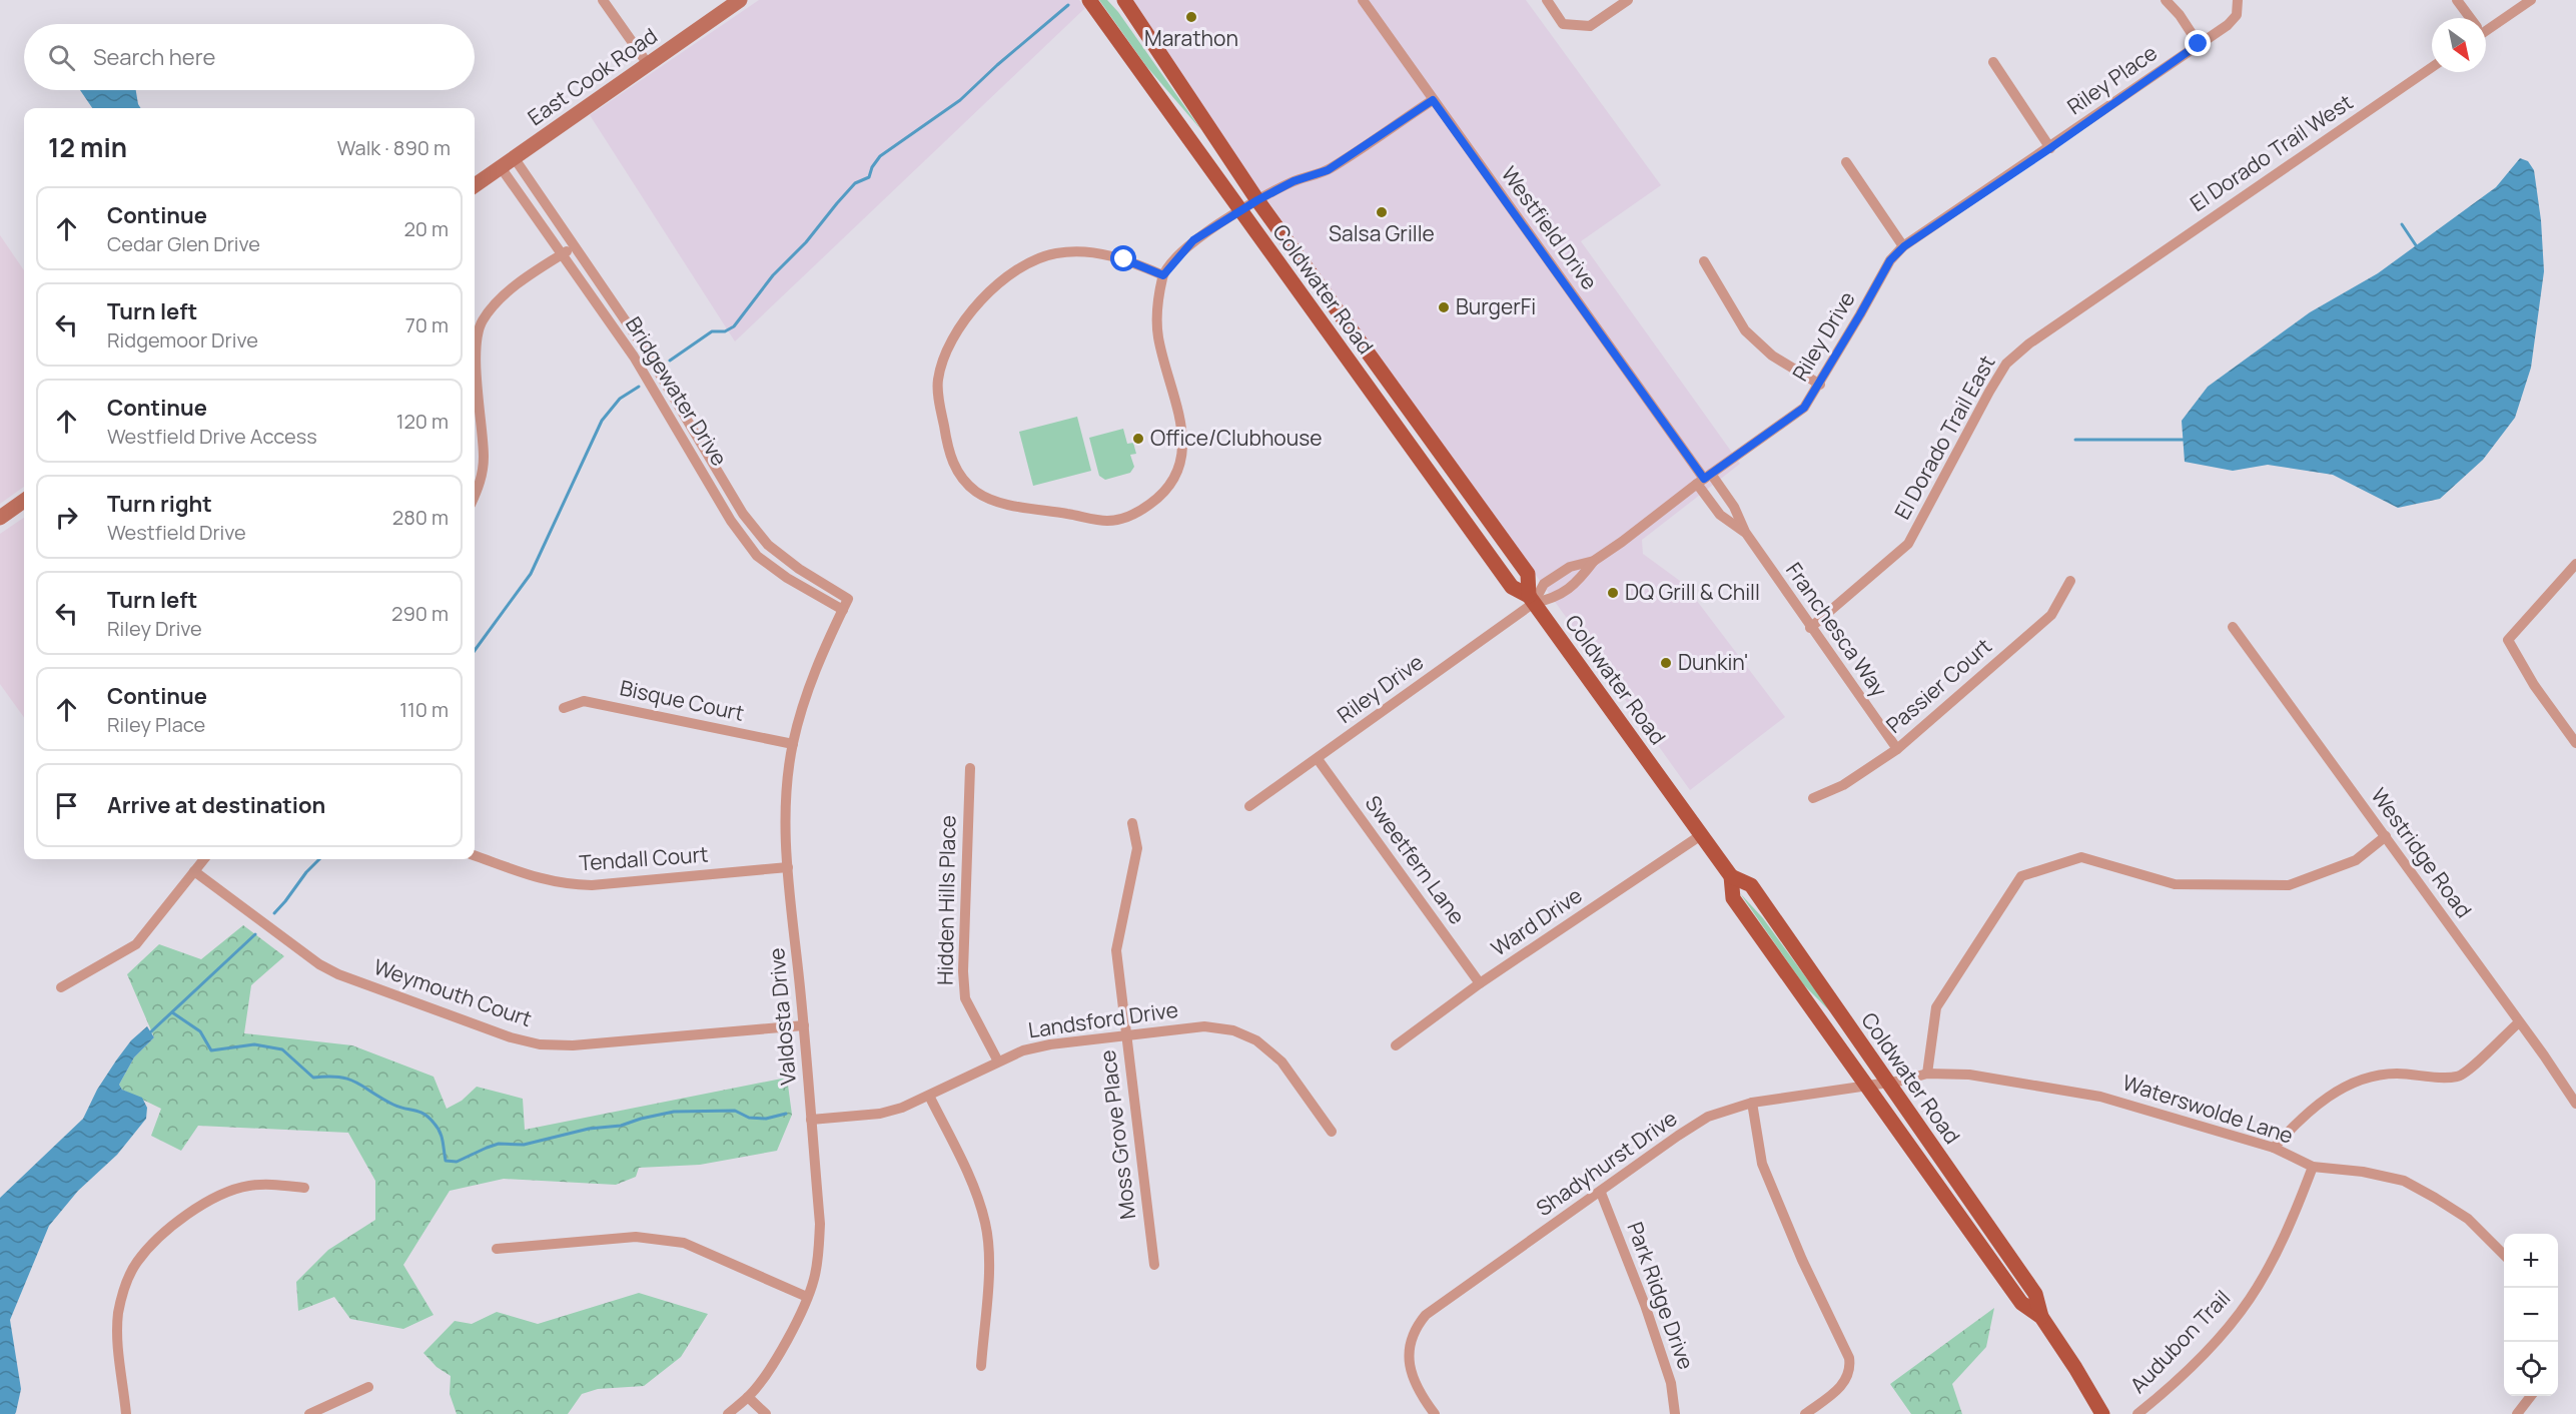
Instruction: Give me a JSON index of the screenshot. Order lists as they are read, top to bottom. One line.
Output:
{"streets":{"main road":["East Cook Road","Coldwater Road"],"street":["Riley Place","El Dorado Trail West","Westfield Drive","Riley Drive","Bridgewater Drive","El Dorado Trail East","Franchesca Way","Passier Court","Bisque Court","Westridge Road","Tendall Court","Sweetfern Lane","Hidden Hills Place","Ward Drive","Weymouth Court","Valdosta Drive","Landsford Drive","Waterswolde Lane","Moss Grove Place","Shadyhurst Drive","Park Ridge Drive","Audubon Trail"]},"crossings":[["East Cook Road","Bridgewater Drive"],["Riley Place","Riley Drive"],["El Dorado Trail West","El Dorado Trail East"],["Westfield Drive","Riley Drive"],["Westfield Drive","Franchesca Way"],["Coldwater Road","Riley Drive"],["Coldwater Road","Ward Drive"],["Coldwater Road","Waterswolde Lane"],["Coldwater Road","Shadyhurst Drive"],["Coldwater Road","Audubon Trail"],["Riley Drive","Franchesca Way"],["Riley Drive","Sweetfern Lane"],["Bridgewater Drive","Valdosta Drive"],["El Dorado Trail East","Franchesca Way"],["Franchesca Way","Passier Court"],["Bisque Court","Valdosta Drive"],["Tendall Court","Valdosta Drive"],["Sweetfern Lane","Ward Drive"],["Hidden Hills Place","Landsford Drive"],["Weymouth Court","Valdosta Drive"],["Valdosta Drive","Landsford Drive"],["Landsford Drive","Moss Grove Place"],["Waterswolde Lane","Shadyhurst Drive"],["Waterswolde Lane","Audubon Trail"],["Shadyhurst Drive","Park Ridge Drive"]],"places":["Marathon","Salsa Grille","BurgerFi","Office/Clubhouse","DQ Grill & Chill","Dunkin'"],"north":"bottom right","page":{"search":"Search here","heading":["12 min","Walk · 890 m"],"list":[["Continue","Cedar Glen Drive","20 m"],["Turn left","Ridgemoor Drive","70 m"],["Continue","Westfield Drive Access","120 m"],["Turn right","Westfield Drive","280 m"],["Turn left","Riley Drive","290 m"],["Continue","Riley Place","110 m"],"Arrive at destination"],"map_buttons":["+","−"]}}
